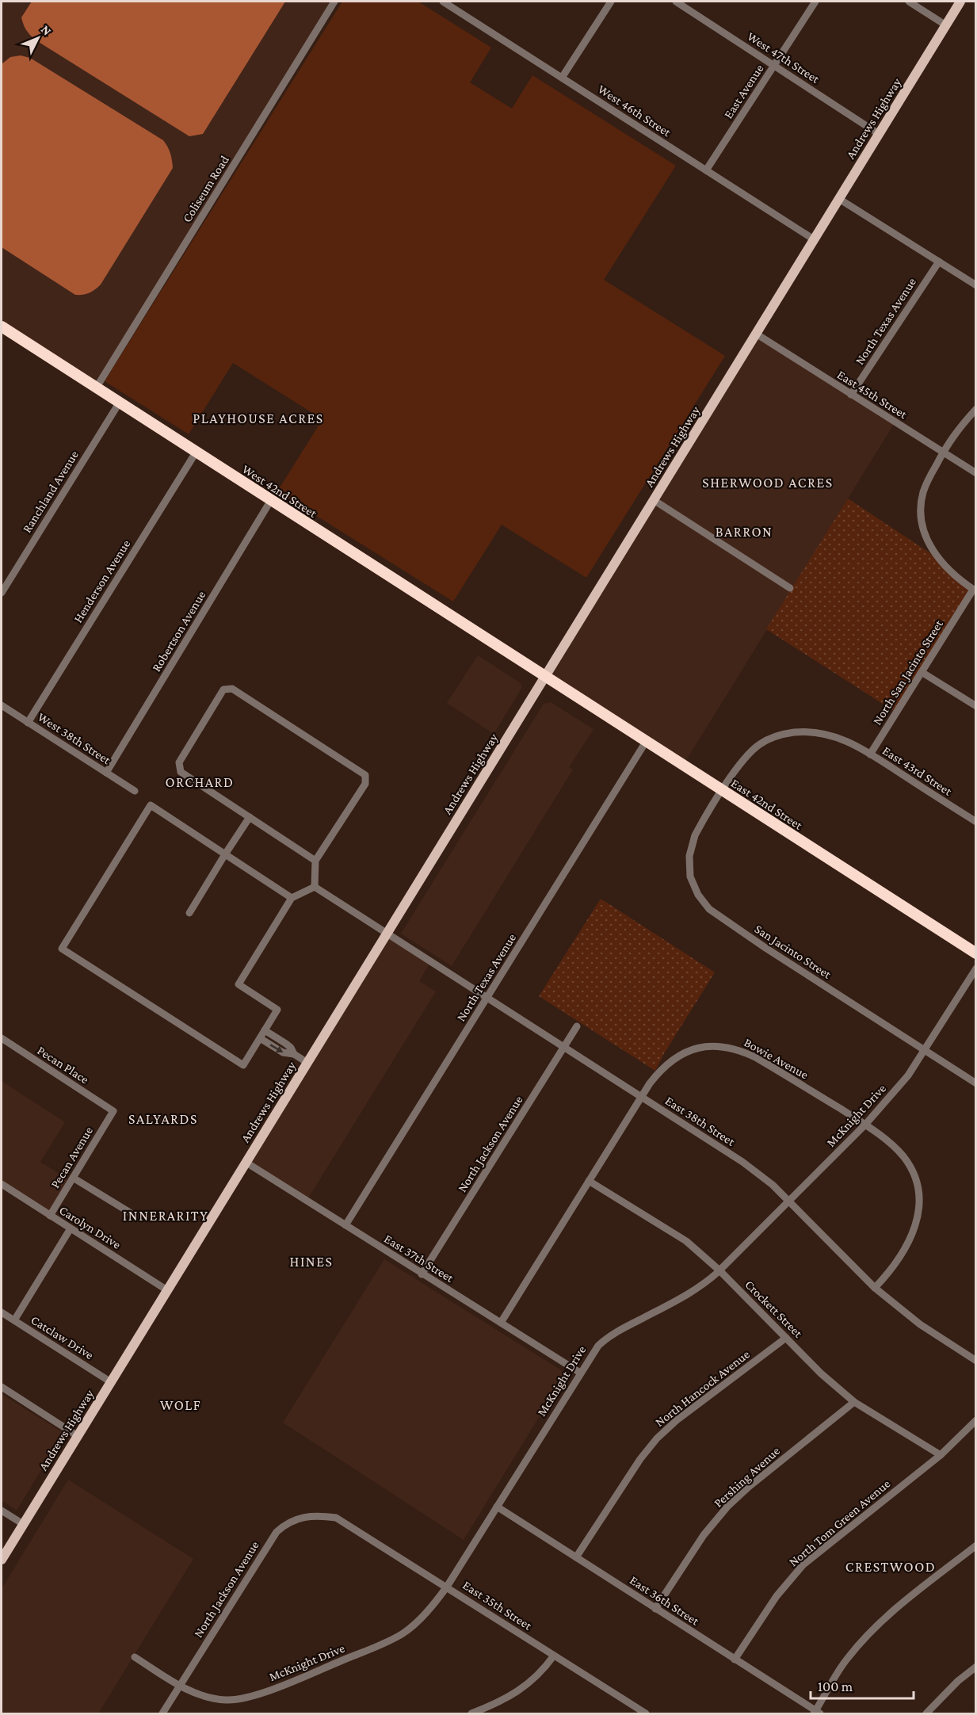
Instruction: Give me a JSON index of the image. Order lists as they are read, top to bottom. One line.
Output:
{"streets":{"highway":["West 42nd Street","East 42nd Street"],"main road":["Andrews Highway"],"street":["West 47th Street","East Avenue","West 46th Street","Coliseum Road","North Texas Avenue","East 45th Street","Ranchland Avenue","Henderson Avenue","Robertson Avenue","North San Jacinto Street","West 38th Street","East 43rd Street","San Jacinto Street","Bowie Avenue","Pecan Place","McKnight Drive","East 38th Street","North Jackson Avenue","Pecan Avenue","Carolyn Drive","East 37th Street","Crockett Street","Catclaw Drive","North Hancock Avenue","Pershing Avenue","North Tom Green Avenue","East 36th Street","East 35th Street"]},"crossings":[["West 47th Street","East Avenue"],["West 47th Street","Andrews Highway"],["East Avenue","West 46th Street"],["West 46th Street","Andrews Highway"],["Andrews Highway","East 45th Street"],["Andrews Highway","West 42nd Street"],["Andrews Highway","East 42nd Street"],["Andrews Highway","East 38th Street"],["Andrews Highway","Carolyn Drive"],["Andrews Highway","East 37th Street"],["Andrews Highway","Catclaw Drive"],["Coliseum Road","West 42nd Street"],["North Texas Avenue","East 45th Street"],["North Texas Avenue","East 42nd Street"],["North Texas Avenue","East 38th Street"],["North Texas Avenue","East 37th Street"],["East 45th Street","North San Jacinto Street"],["West 42nd Street","Ranchland Avenue"],["West 42nd Street","Henderson Avenue"],["West 42nd Street","Robertson Avenue"],["West 42nd Street","East 42nd Street"],["Henderson Avenue","West 38th Street"],["Robertson Avenue","West 38th Street"],["North San Jacinto Street","East 43rd Street"],["East 42nd Street","San Jacinto Street"],["San Jacinto Street","McKnight Drive"],["Bowie Avenue","McKnight Drive"],["Bowie Avenue","East 38th Street"],["Bowie Avenue","East 37th Street"],["Bowie Avenue","Crockett Street"],["Pecan Place","Pecan Avenue"],["McKnight Drive","East 38th Street"],["McKnight Drive","North Jackson Avenue"],["McKnight Drive","East 37th Street"],["McKnight Drive","Crockett Street"],["McKnight Drive","East 36th Street"],["McKnight Drive","East 35th Street"],["East 38th Street","North Jackson Avenue"],["North Jackson Avenue","East 37th Street"],["North Jackson Avenue","East 35th Street"],["Pecan Avenue","Carolyn Drive"],["Crockett Street","North Hancock Avenue"],["Crockett Street","Pershing Avenue"],["Crockett Street","North Tom Green Avenue"],["North Hancock Avenue","East 36th Street"],["Pershing Avenue","East 36th Street"],["North Tom Green Avenue","East 36th Street"]],"districts":["PLAYHOUSE ACRES","SHERWOOD ACRES","BARRON","ORCHARD","SALYARDS","INNERARITY","HINES","WOLF","CRESTWOOD"],"scale_bar":"100 m","north":"top right"}
